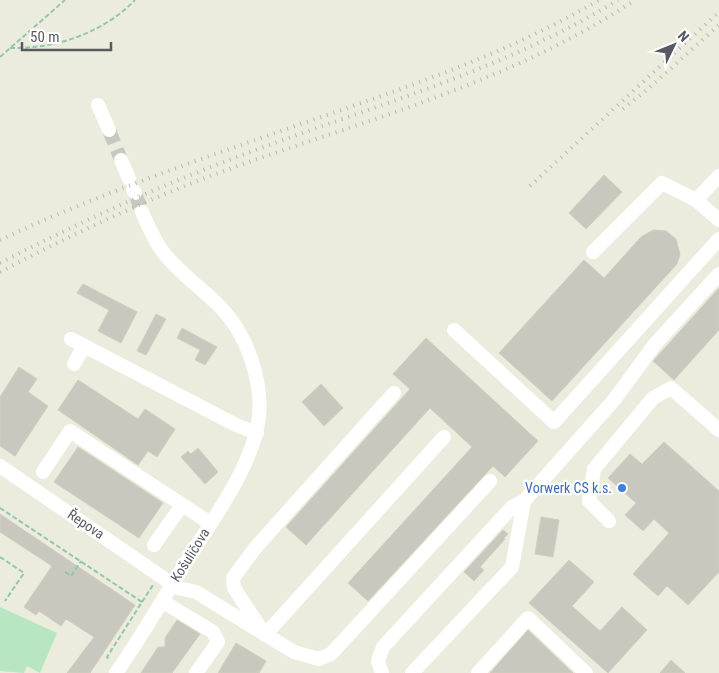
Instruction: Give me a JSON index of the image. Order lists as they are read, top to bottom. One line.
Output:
{"streets":{"street":["Řepova","Košuličova"]},"crossings":[["Řepova","Košuličova"]],"places":["Vorwerk CS k.s."],"scale_bar":"50 m","north":"top right"}
